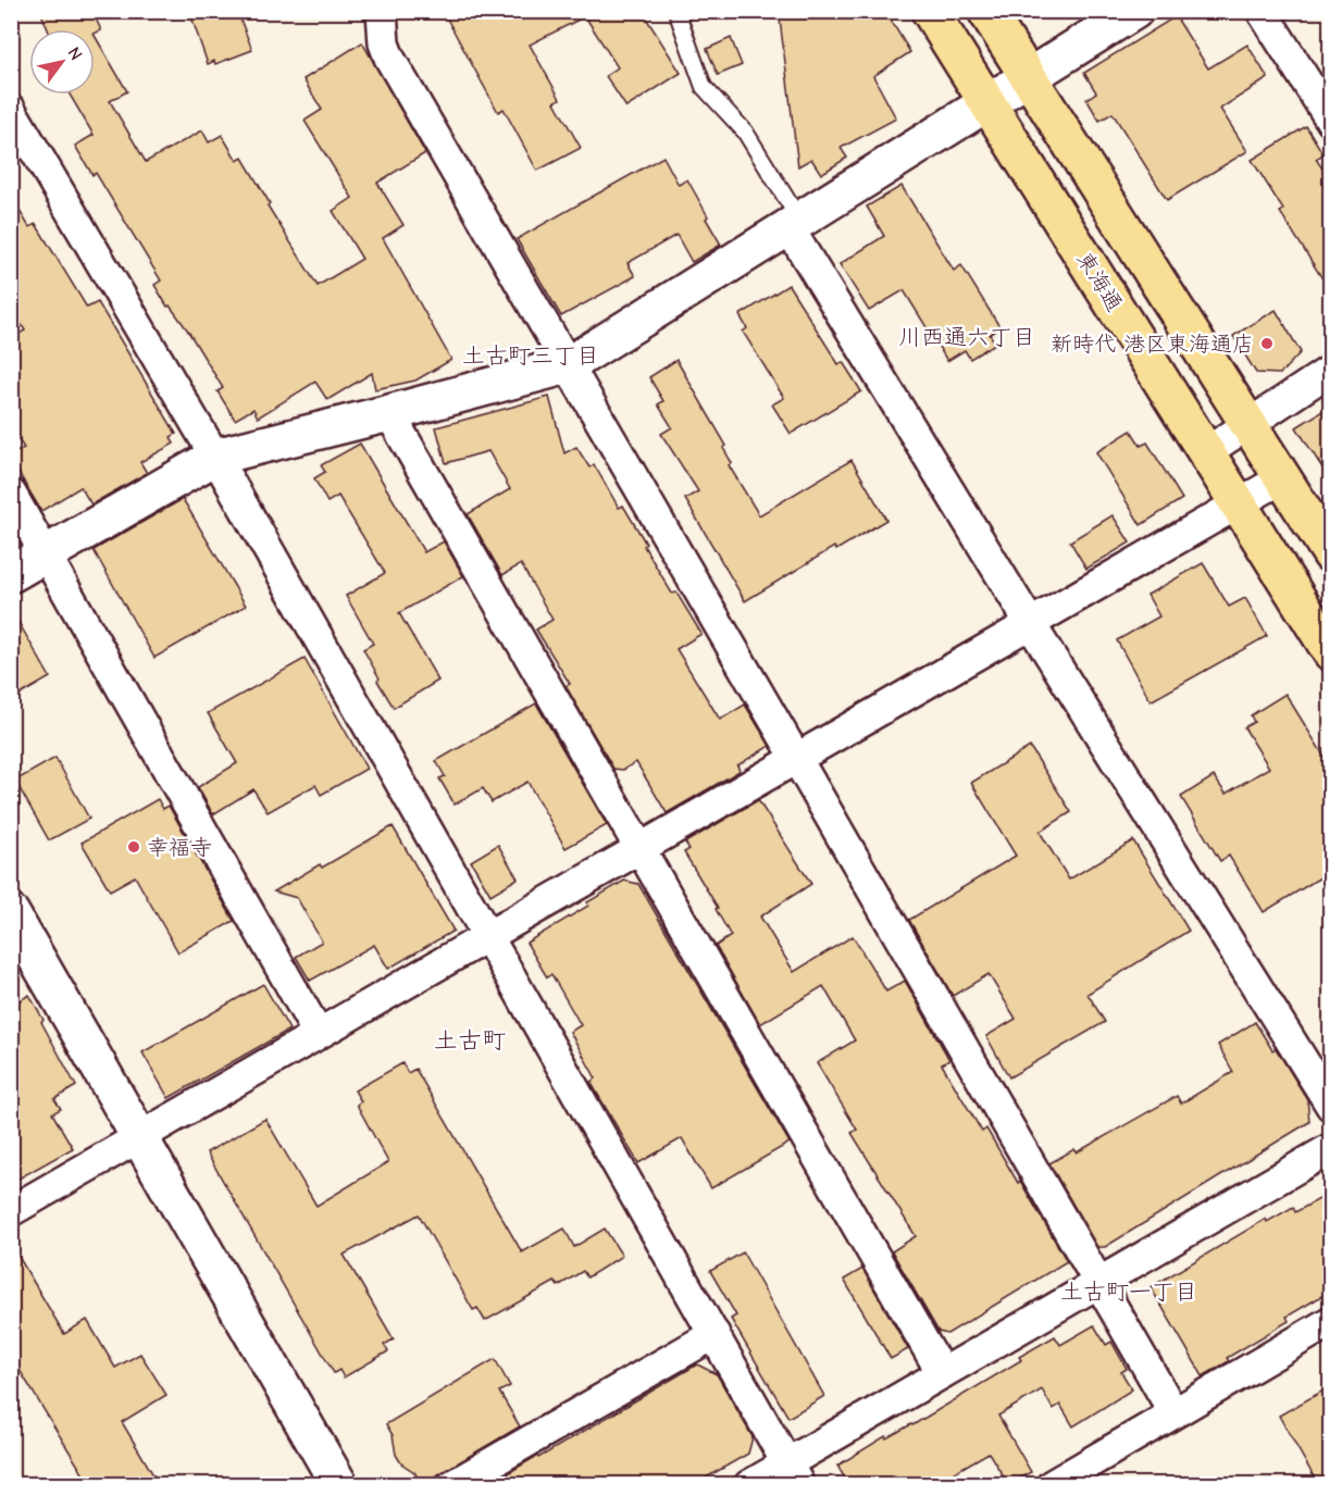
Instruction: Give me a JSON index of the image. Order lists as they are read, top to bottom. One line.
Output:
{"streets":{"main road":["東海通"]},"districts":["川西通六丁目","土古町三丁目","土古町","土古町一丁目"],"places":["新時代 港区東海通店","幸福寺"],"north":"top right"}
